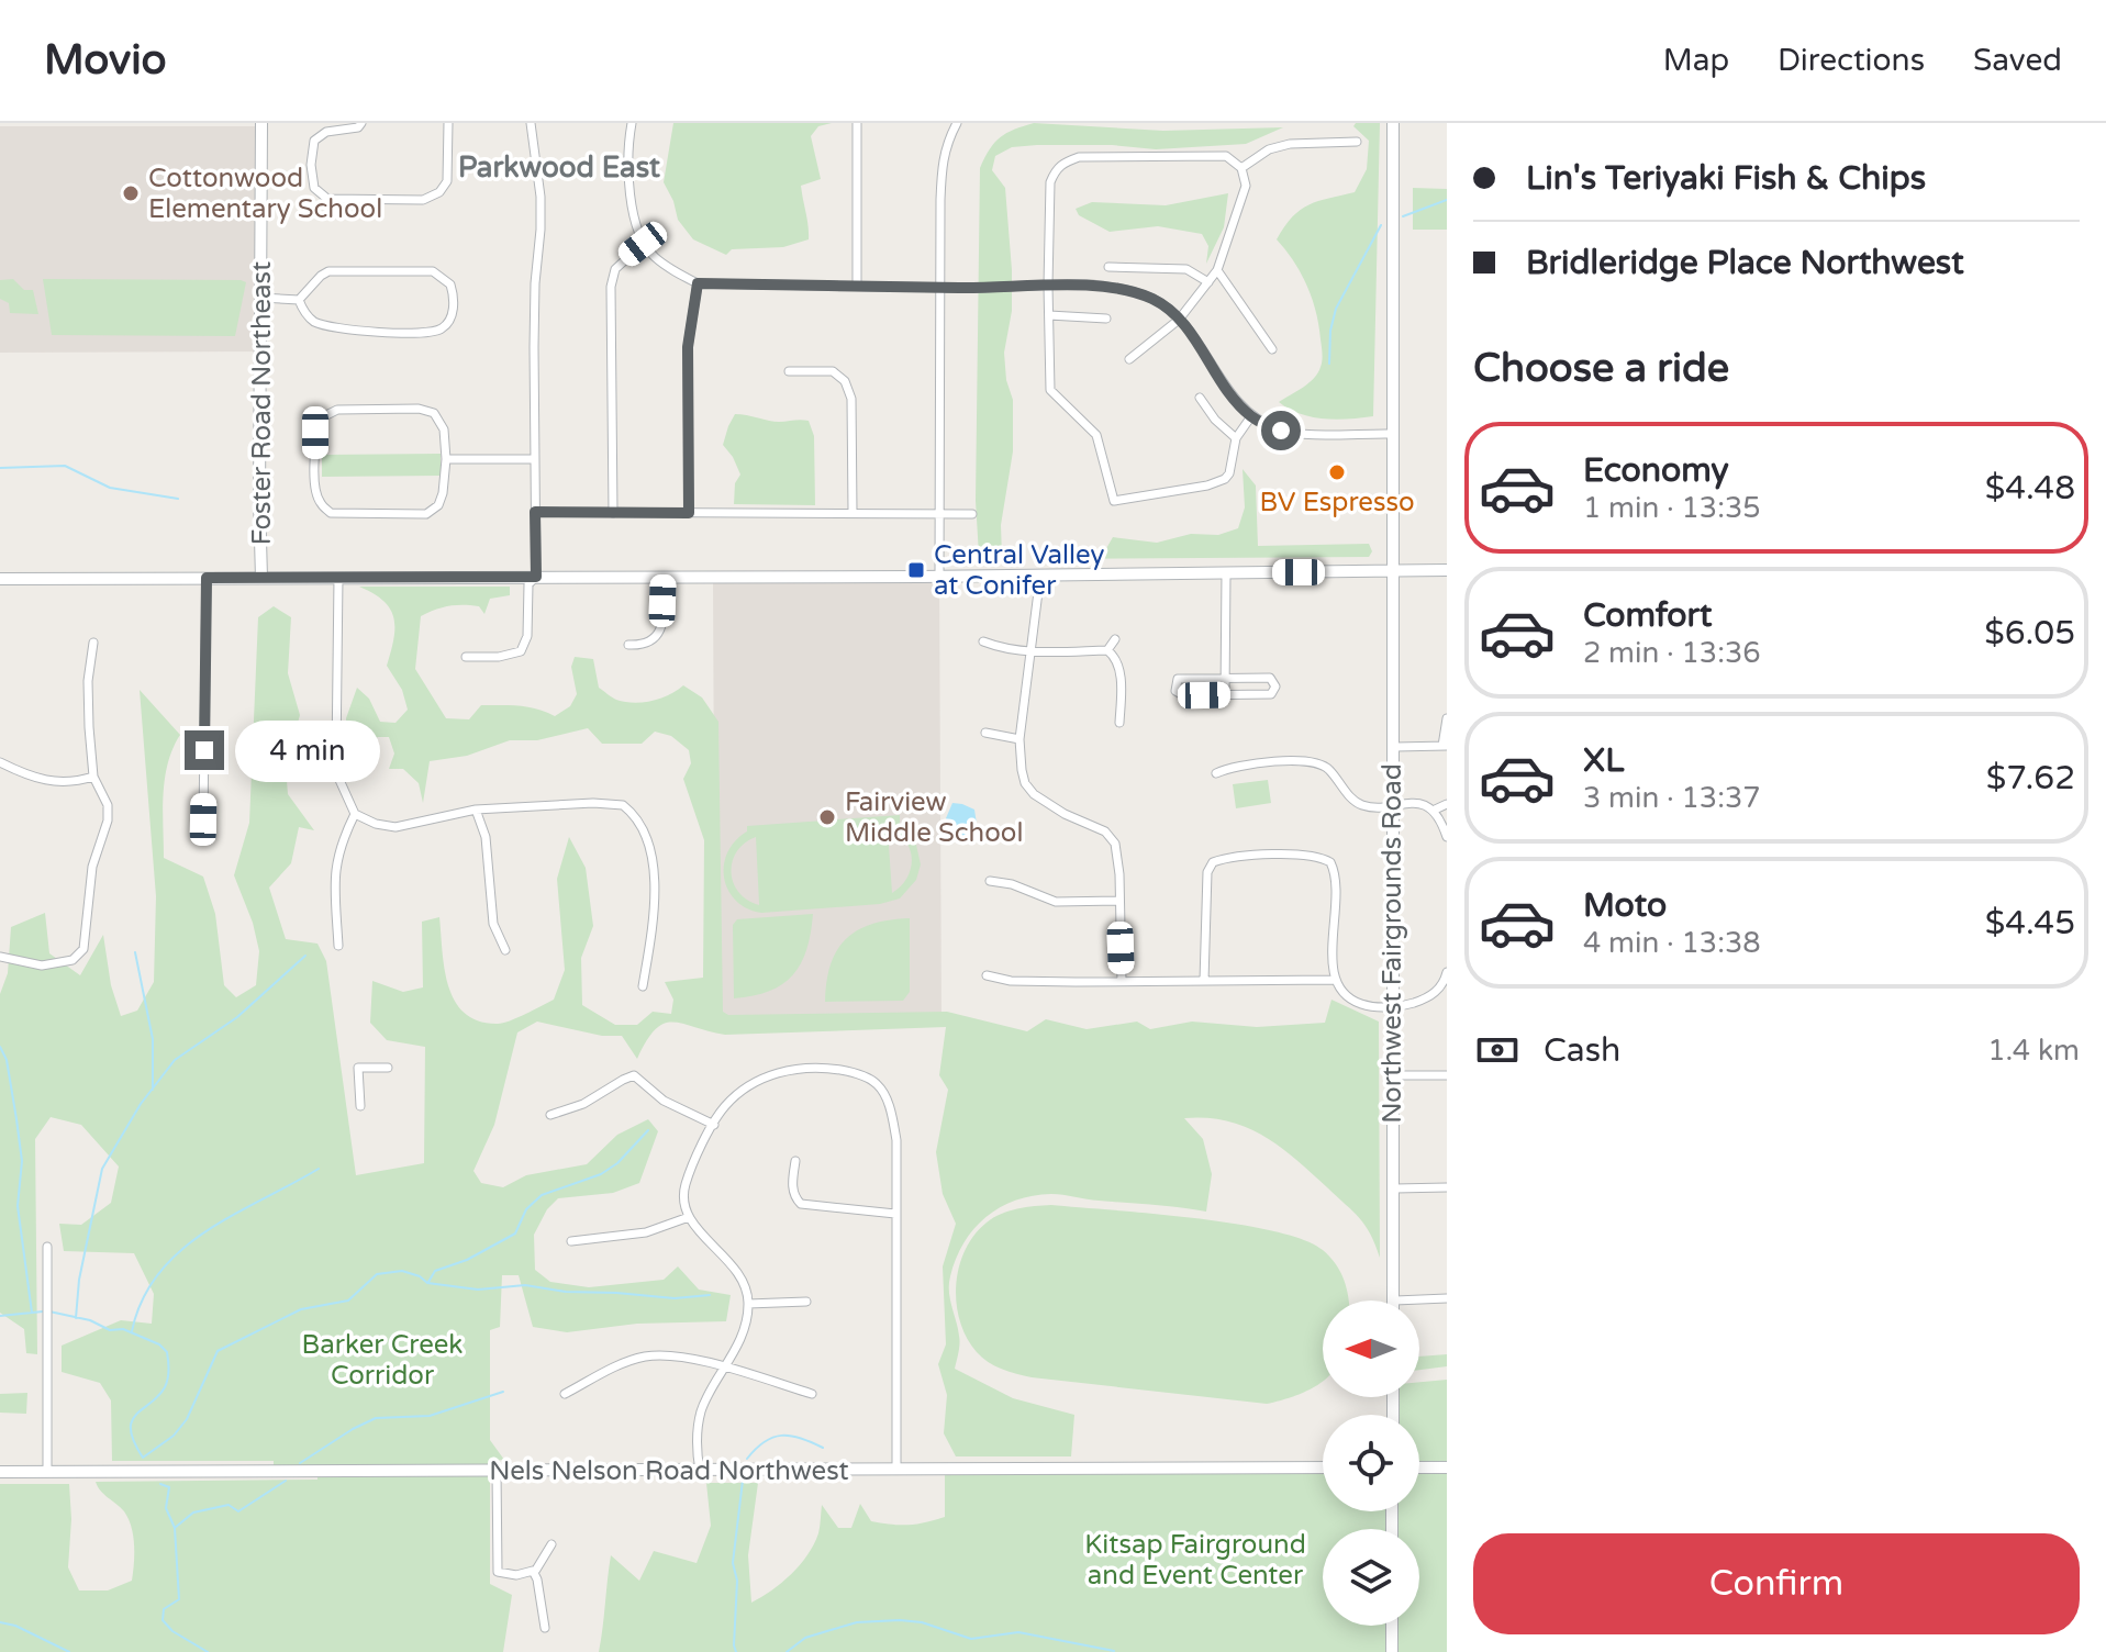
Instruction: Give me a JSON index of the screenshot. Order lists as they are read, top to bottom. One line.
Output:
{"streets":{"main road":["Foster Road Northeast","Northwest Fairgrounds Road","Nels Nelson Road Northwest"]},"districts":["Parkwood East"],"parks":["Barker Creek Corridor","Kitsap Fairground and Event Center"],"places":{"other":["Cottonwood Elementary School","BV Espresso","Fairview Middle School"],"transit":["Central Valley at Conifer"]},"north":"left","page":{"header":"Movio","nav":["Map","Directions","Saved"],"banner":["Lin's Teriyaki Fish & Chips","Bridleridge Place Northwest"],"heading":"Choose a ride","list":[{"name":"Economy","note":"1 min · 13:35","value":"$4.48"},{"name":"Comfort","note":"2 min · 13:36","value":"$6.05"},{"name":"XL","note":"3 min · 13:37","value":"$7.62"},{"name":"Moto","note":"4 min · 13:38","value":"$4.45"}],"bubble":"4 min","pay":["Cash","1.4 km"],"buttons":"Confirm"}}
